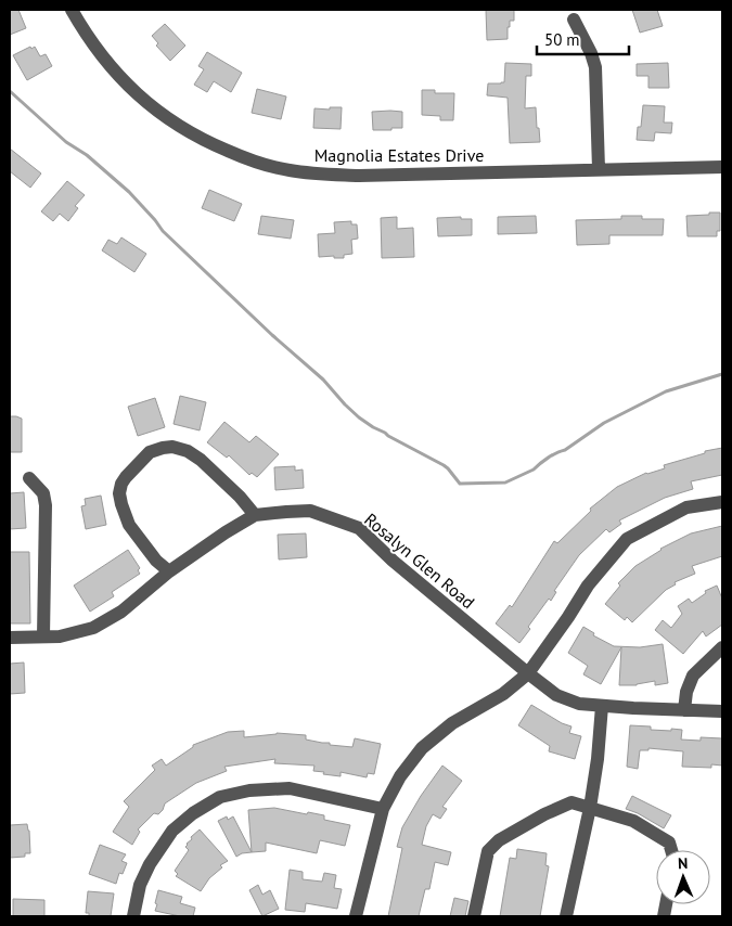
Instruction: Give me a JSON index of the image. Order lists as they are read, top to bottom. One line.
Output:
{"streets":{"street":["Magnolia Estates Drive","Rosalyn Glen Road"]},"scale_bar":"50 m","north":"top"}
